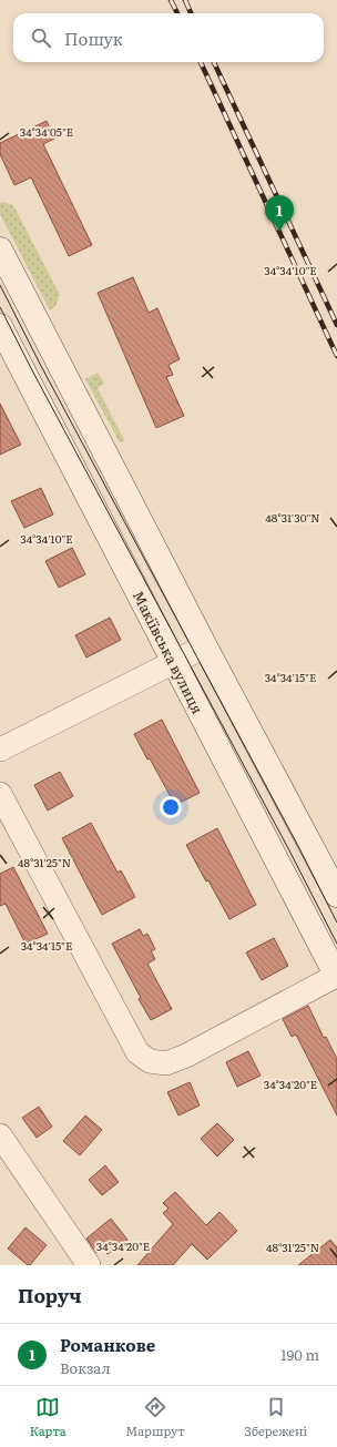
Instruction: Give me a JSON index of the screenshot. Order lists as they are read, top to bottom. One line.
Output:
{"streets":{"main road":["Макіївська вулиця"]},"page":{"search":"Пошук","pins":"1","heading":"Поруч","list":[{"mark":"1","name":"Романкове","note":"Вокзал","value":"190 m"}],"nav":["Карта","Маршрут","Збережені"]},"coordinates":["34°34'05\"E","34°34'10\"E","48°31'30\"N","34°34'15\"E","48°31'25\"N","34°34'20\"E"]}
